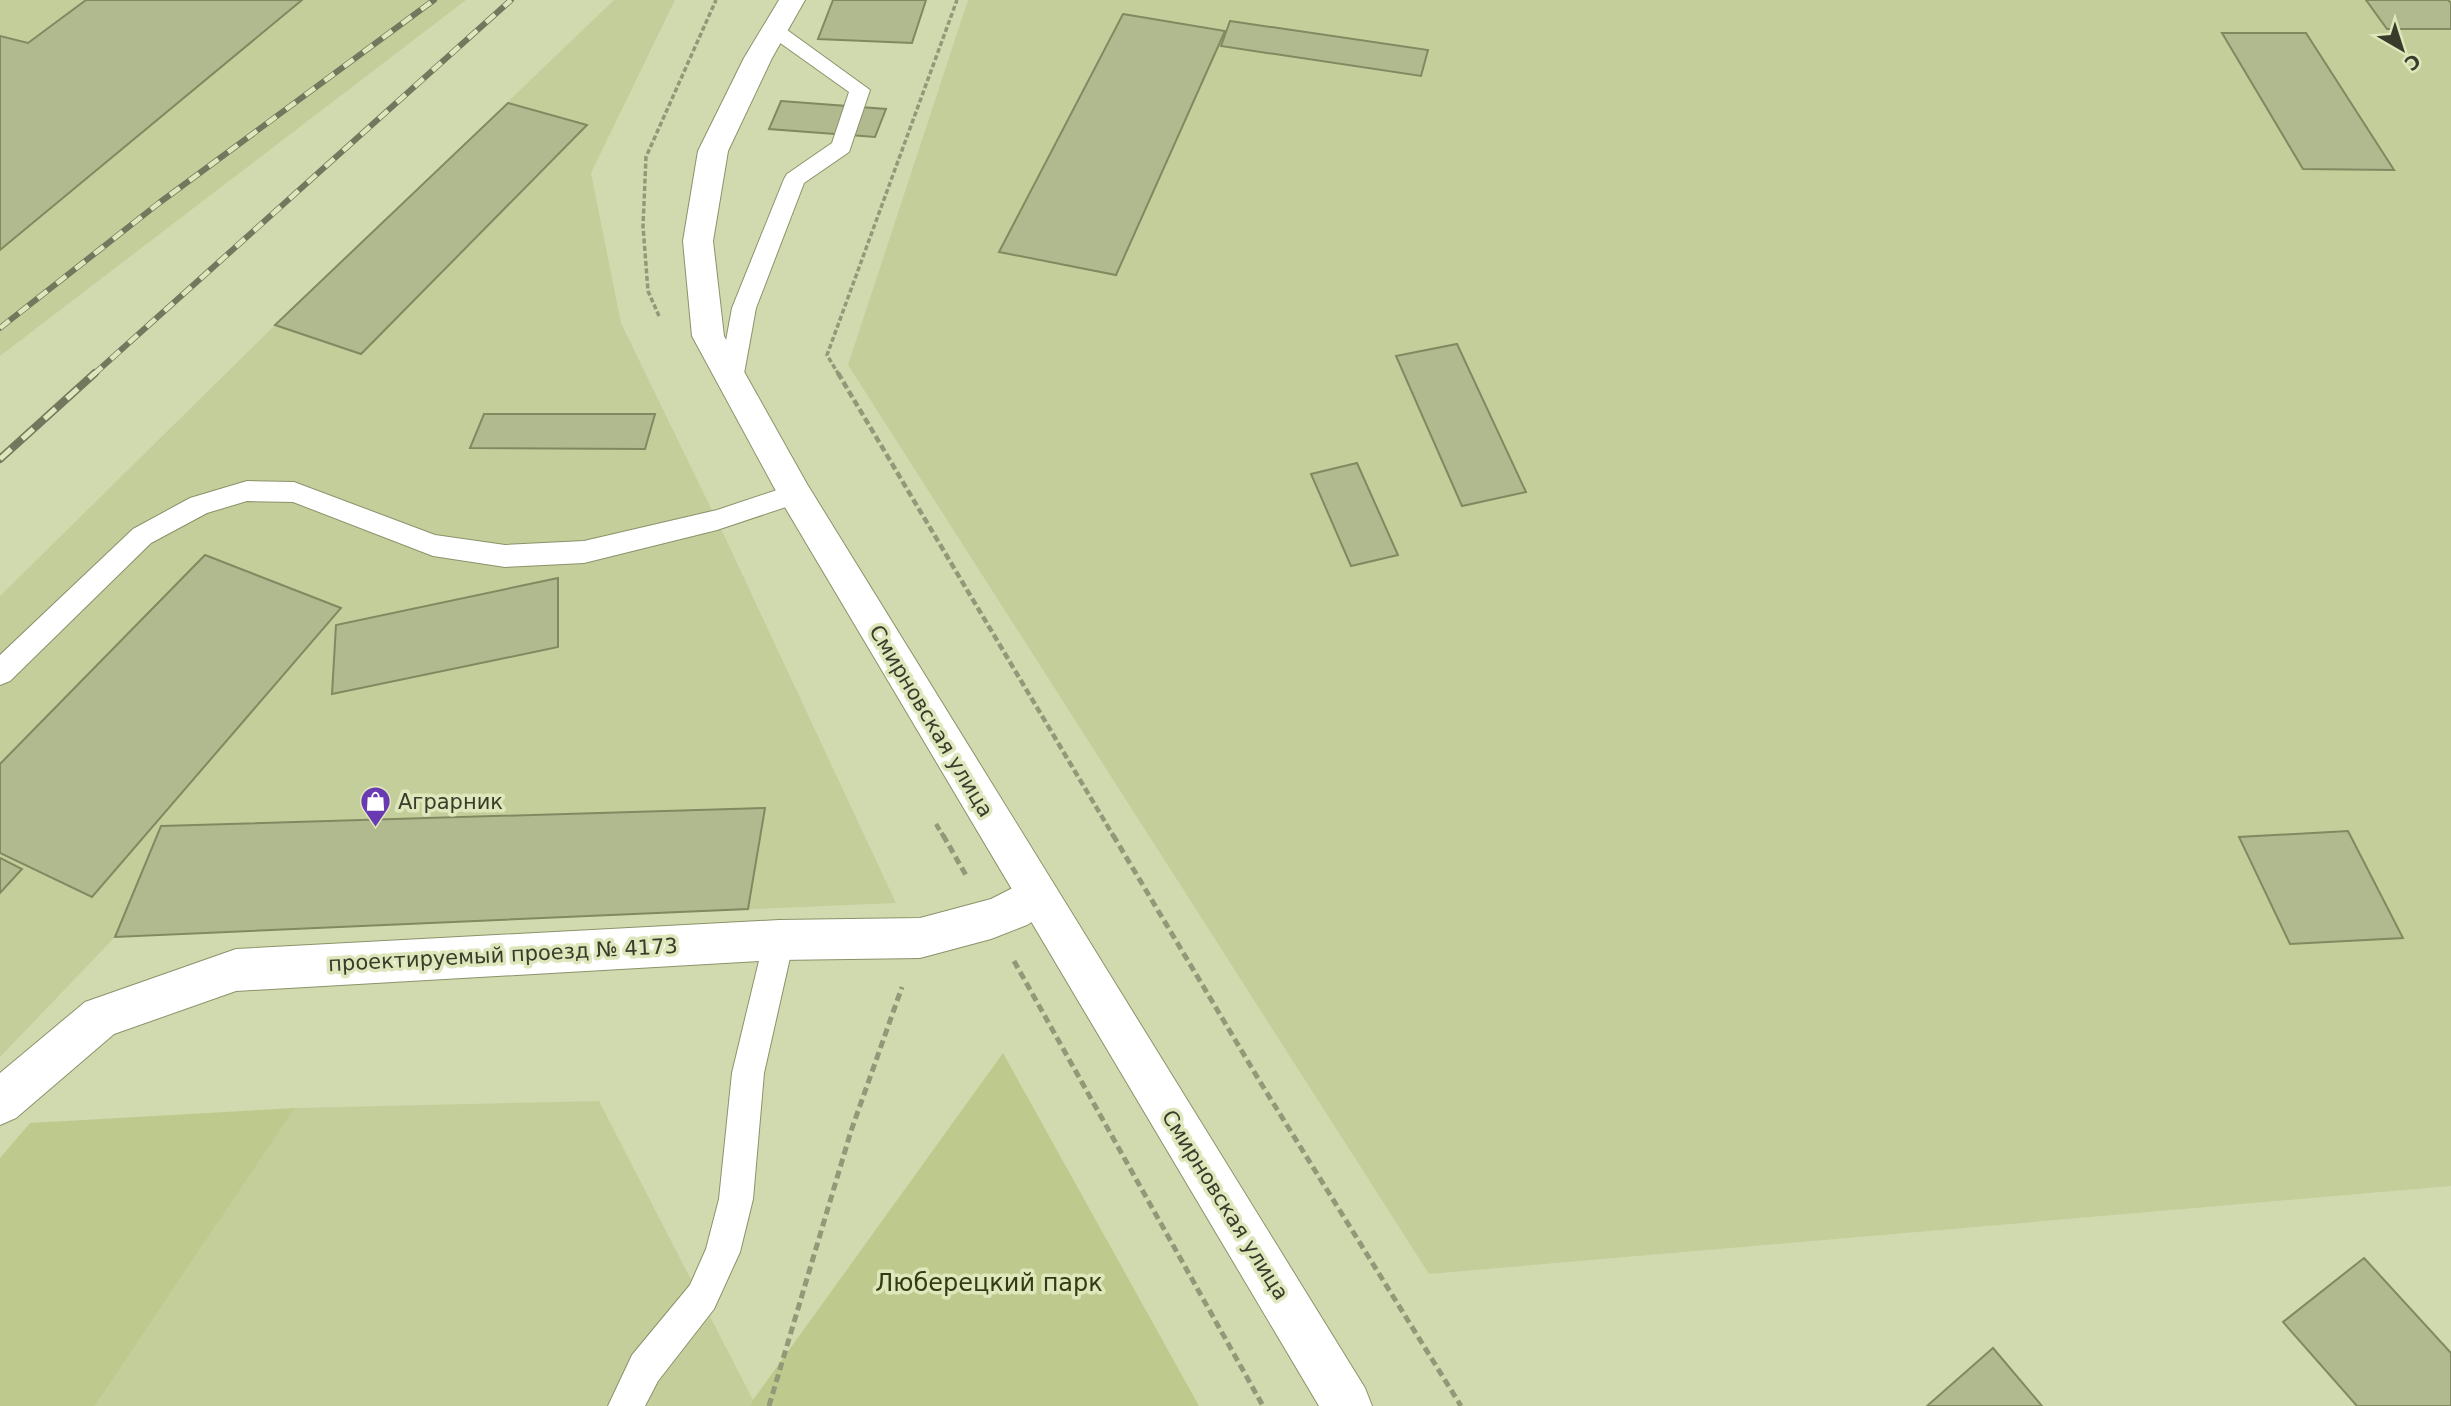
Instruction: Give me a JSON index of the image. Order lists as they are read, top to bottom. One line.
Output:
{"streets":{"main road":["Смирновская улица","проектируемый проезд № 4173"]},"crossings":[["Смирновская улица","проектируемый проезд № 4173"]],"parks":["Люберецкий парк"],"places":{"shop":["Аграрник"]},"north":"bottom right"}
